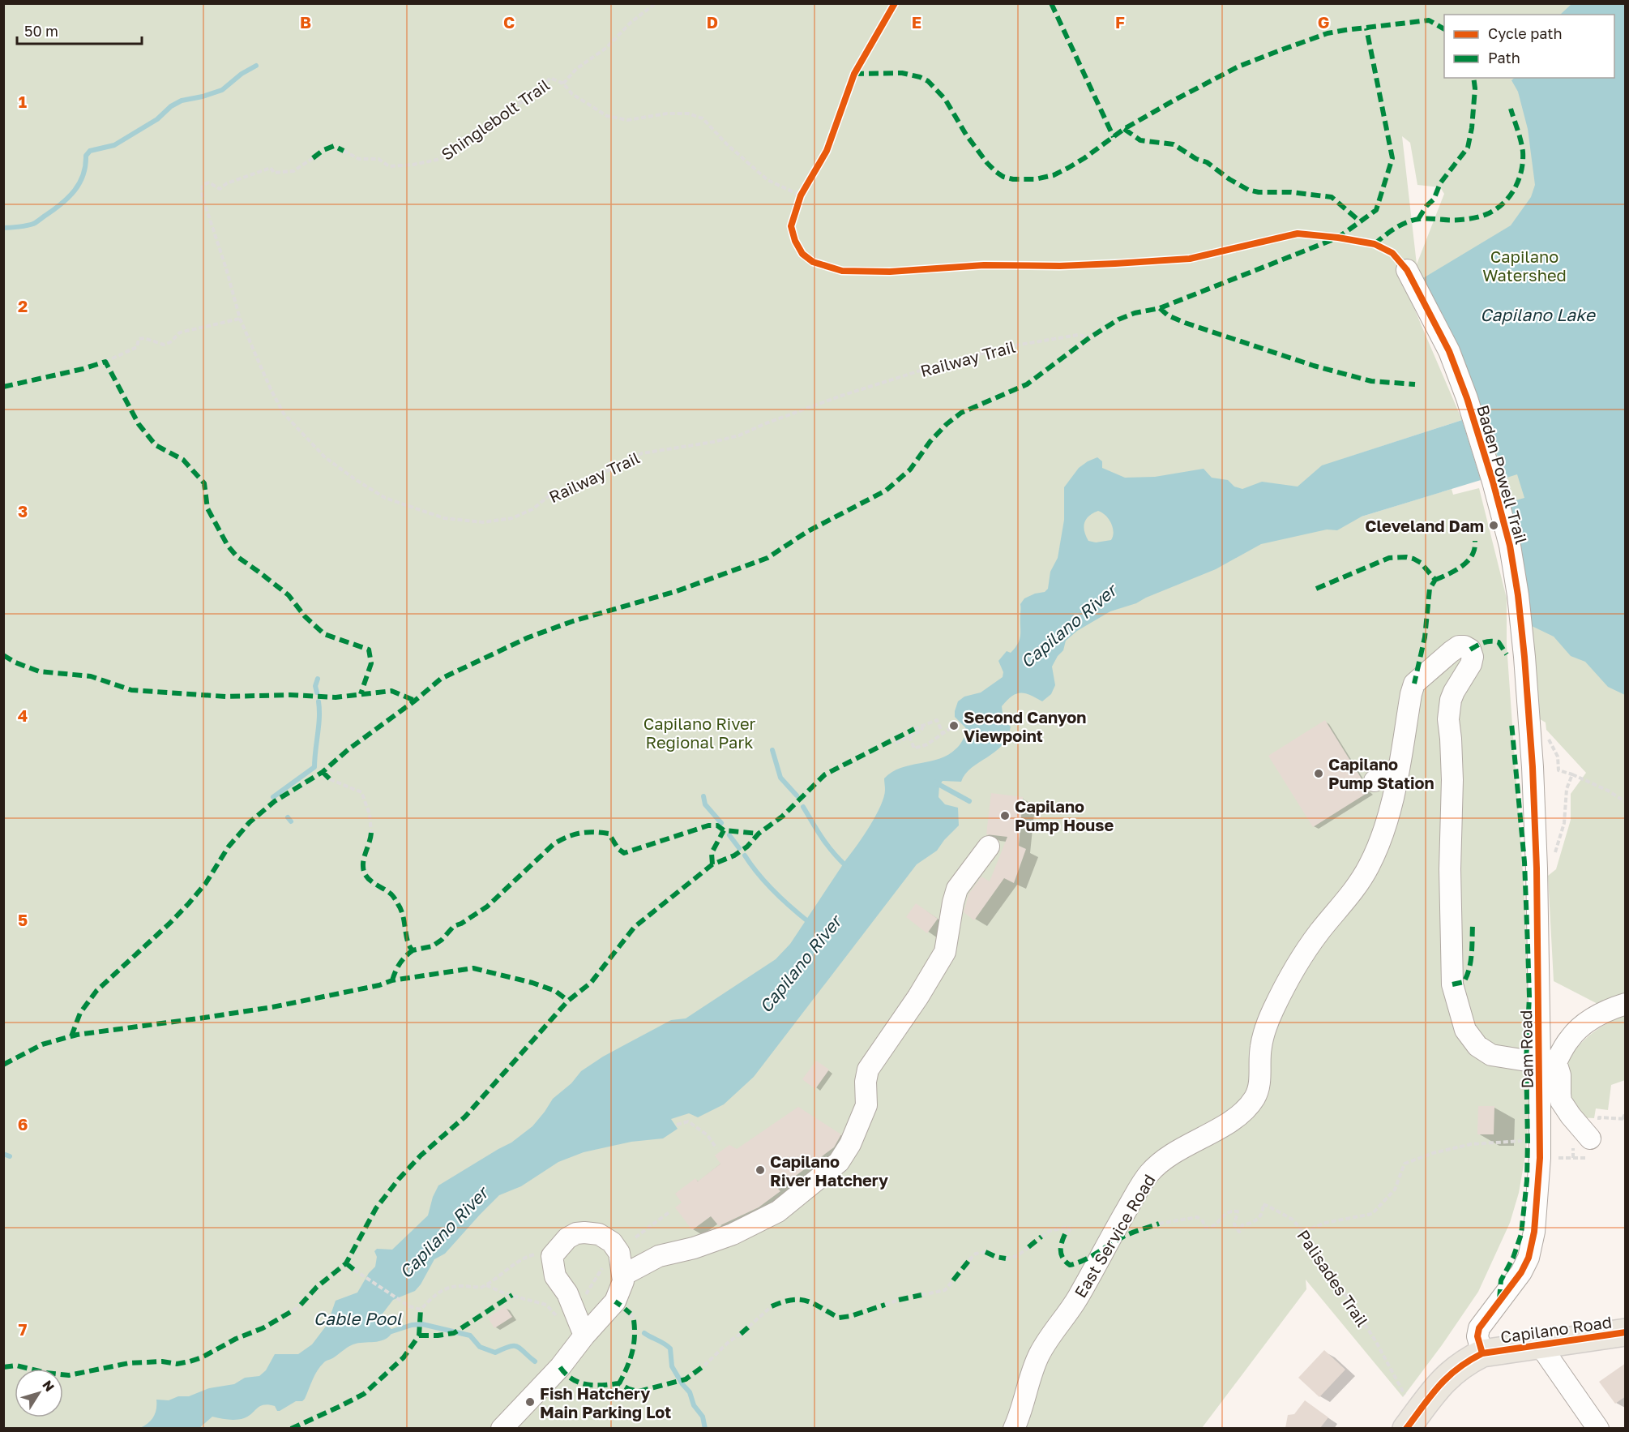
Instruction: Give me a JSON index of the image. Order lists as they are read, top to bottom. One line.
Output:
{"streets":{"main road":["Capilano Road"],"lane":["Baden Powell Trail","Dam Road","East Service Road"],"path":["Shinglebolt Trail","Railway Trail","Palisades Trail"]},"crossings":[["Baden Powell Trail","Dam Road"],["Dam Road","East Service Road"],["Dam Road","Capilano Road"],["Palisades Trail","Capilano Road"]],"water":["Capilano Lake","Capilano River","Cable Pool"],"parks":["Capilano Watershed","Capilano River Regional Park"],"places":["Cleveland Dam","Second Canyon Viewpoint","Capilano Pump Station","Capilano Pump House","Capilano River Hatchery","Fish Hatchery Main Parking Lot"],"legend":["Cycle path","Path"],"scale_bar":"50 m","north":"top right","grid":{"columns":["B","C","D","E","F","G"],"rows":["1","2","3","4","5","6","7"]}}
